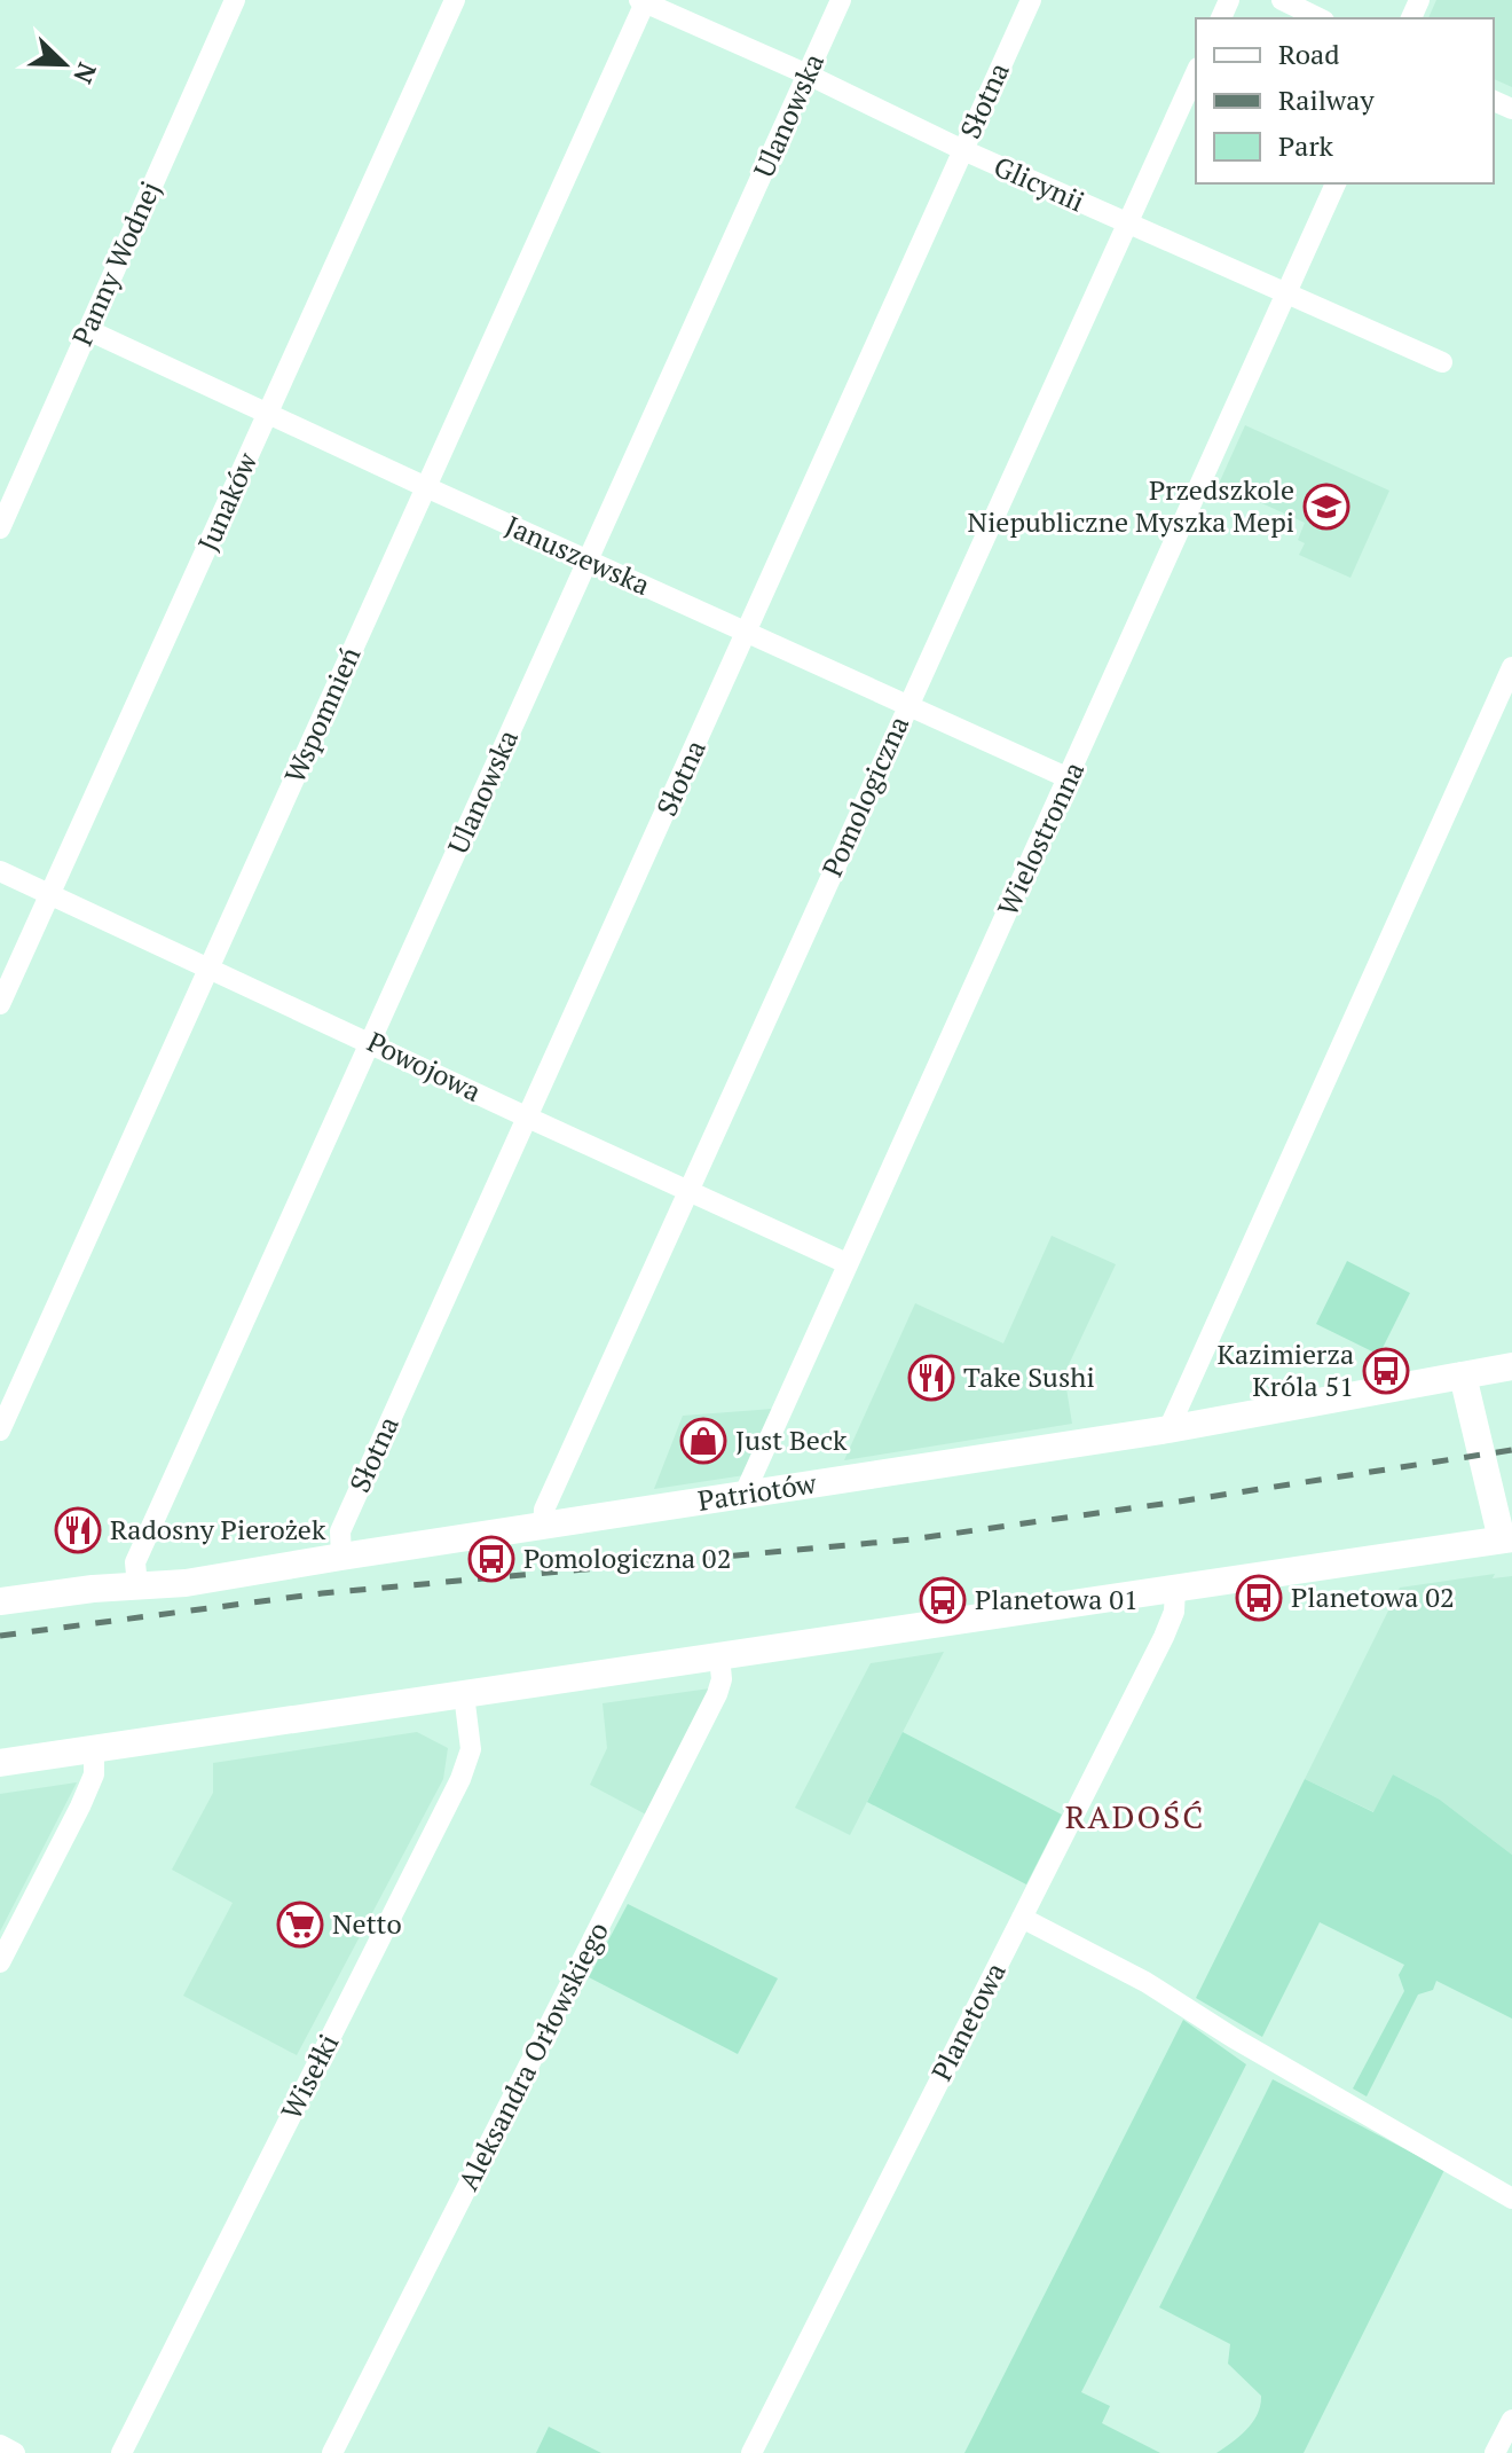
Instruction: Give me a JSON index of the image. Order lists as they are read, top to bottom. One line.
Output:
{"streets":{"main road":["Patriotów"],"street":["Słotna","Ulanowska","Glicynii","Panny Wodnej","Junaków","Januszewska","Wspomnień","Pomologiczna","Wielostronna","Powojowa","Planetowa","Aleksandra Orłowskiego","Wisełki"]},"crossings":[["Słotna","Glicynii"],["Słotna","Januszewska"],["Słotna","Powojowa"],["Słotna","Patriotów"],["Ulanowska","Glicynii"],["Ulanowska","Januszewska"],["Ulanowska","Powojowa"],["Ulanowska","Patriotów"],["Glicynii","Wspomnień"],["Glicynii","Pomologiczna"],["Glicynii","Wielostronna"],["Panny Wodnej","Januszewska"],["Junaków","Januszewska"],["Junaków","Powojowa"],["Januszewska","Wspomnień"],["Januszewska","Pomologiczna"],["Januszewska","Wielostronna"],["Wspomnień","Powojowa"],["Pomologiczna","Powojowa"],["Pomologiczna","Patriotów"],["Wielostronna","Powojowa"],["Wielostronna","Patriotów"]],"districts":["RADOŚĆ"],"places":{"school or university":["Przedszkole Niepubliczne Myszka Mepi"],"bus stop":["Kazimierza Króla 51","Pomologiczna 02","Planetowa 02","Planetowa 01"],"restaurant":["Take Sushi","Radosny Pierożek"],"shop":["Just Beck"],"supermarket":["Netto"]},"legend":["Road","Railway","Park"],"north":"bottom right"}
